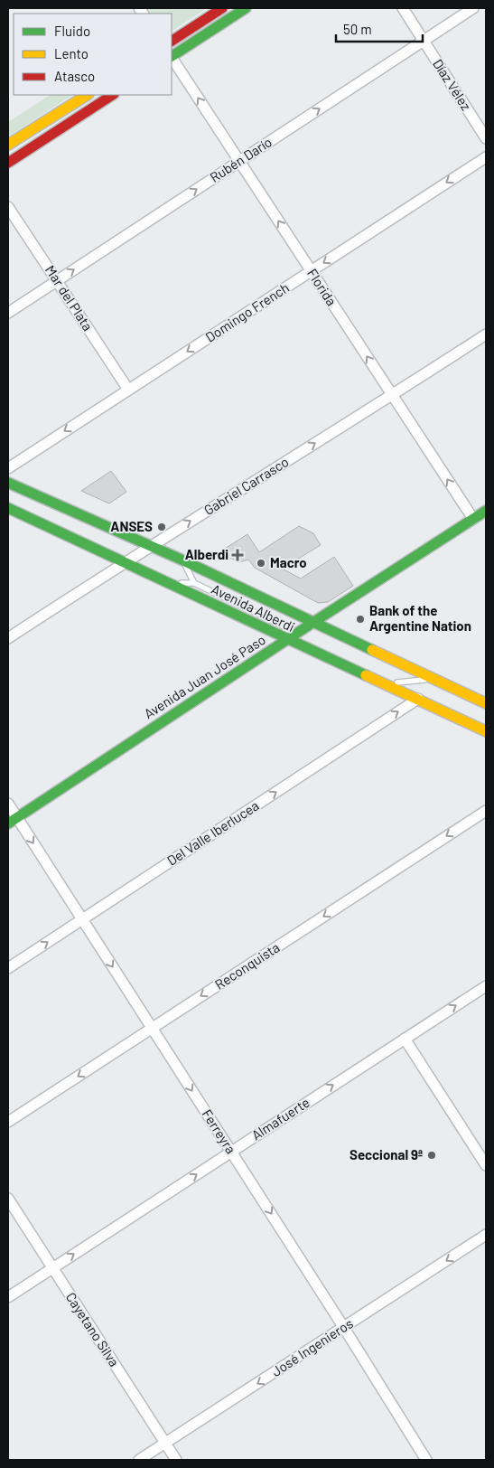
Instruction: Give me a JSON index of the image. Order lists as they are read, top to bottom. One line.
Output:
{"streets":{"main road":["Avenida Alberdi","Avenida Juan José Paso"],"street":["Díaz Vélez","Rubén Darío","Florida","Mar del Plata","Domingo French","Gabriel Carrasco","Del Valle Iberlucea","Reconquista","Almafuerte","Ferreyra","Cayetano Silva","José Ingenieros"]},"crossings":[["Díaz Vélez","Rubén Darío"],["Rubén Darío","Florida"],["Rubén Darío","Mar del Plata"],["Florida","Domingo French"],["Florida","Gabriel Carrasco"],["Florida","Avenida Juan José Paso"],["Mar del Plata","Domingo French"],["Gabriel Carrasco","Avenida Alberdi"],["Avenida Alberdi","Avenida Juan José Paso"],["Avenida Alberdi","Del Valle Iberlucea"],["Avenida Juan José Paso","Ferreyra"],["Del Valle Iberlucea","Ferreyra"],["Reconquista","Ferreyra"],["Almafuerte","Ferreyra"],["Almafuerte","Cayetano Silva"],["Ferreyra","José Ingenieros"],["Cayetano Silva","José Ingenieros"]],"one_way":["Rubén Darío","Florida","Domingo French","Gabriel Carrasco","Del Valle Iberlucea","Reconquista","Almafuerte","Ferreyra","José Ingenieros"],"places":{"other":["ANSES","Macro","Bank of the Argentine Nation","Seccional 9ª"],"health":["Alberdi"]},"legend":["Fluido","Lento","Atasco"],"scale_bar":"50 m"}
